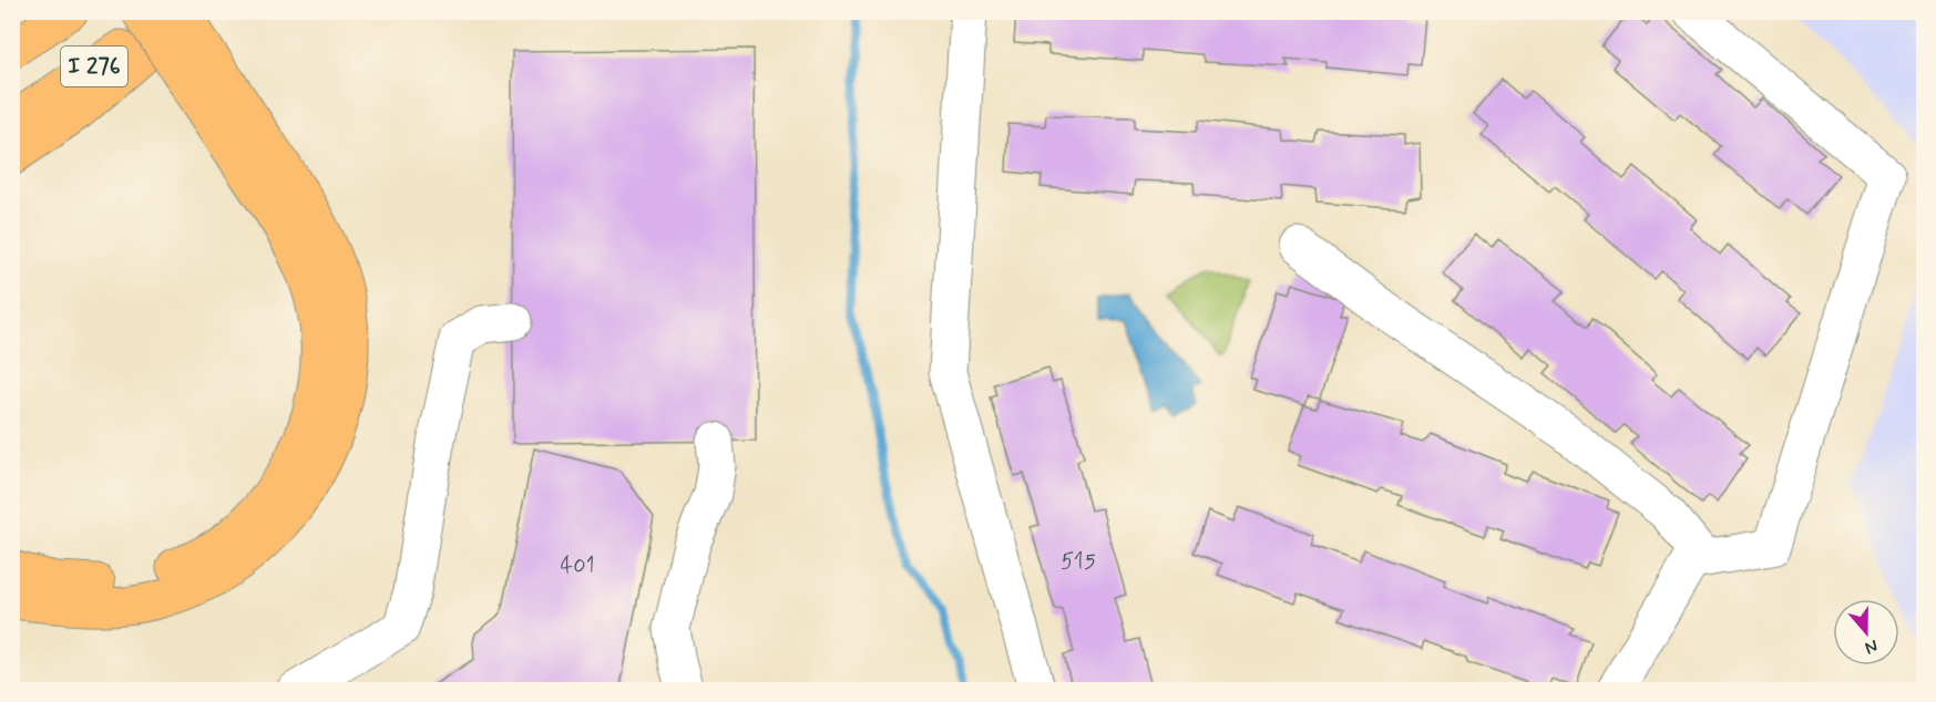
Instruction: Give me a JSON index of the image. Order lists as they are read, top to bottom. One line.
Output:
{"streets":{"highway":["I 276"]},"house_numbers":["515","401"],"north":"bottom"}
